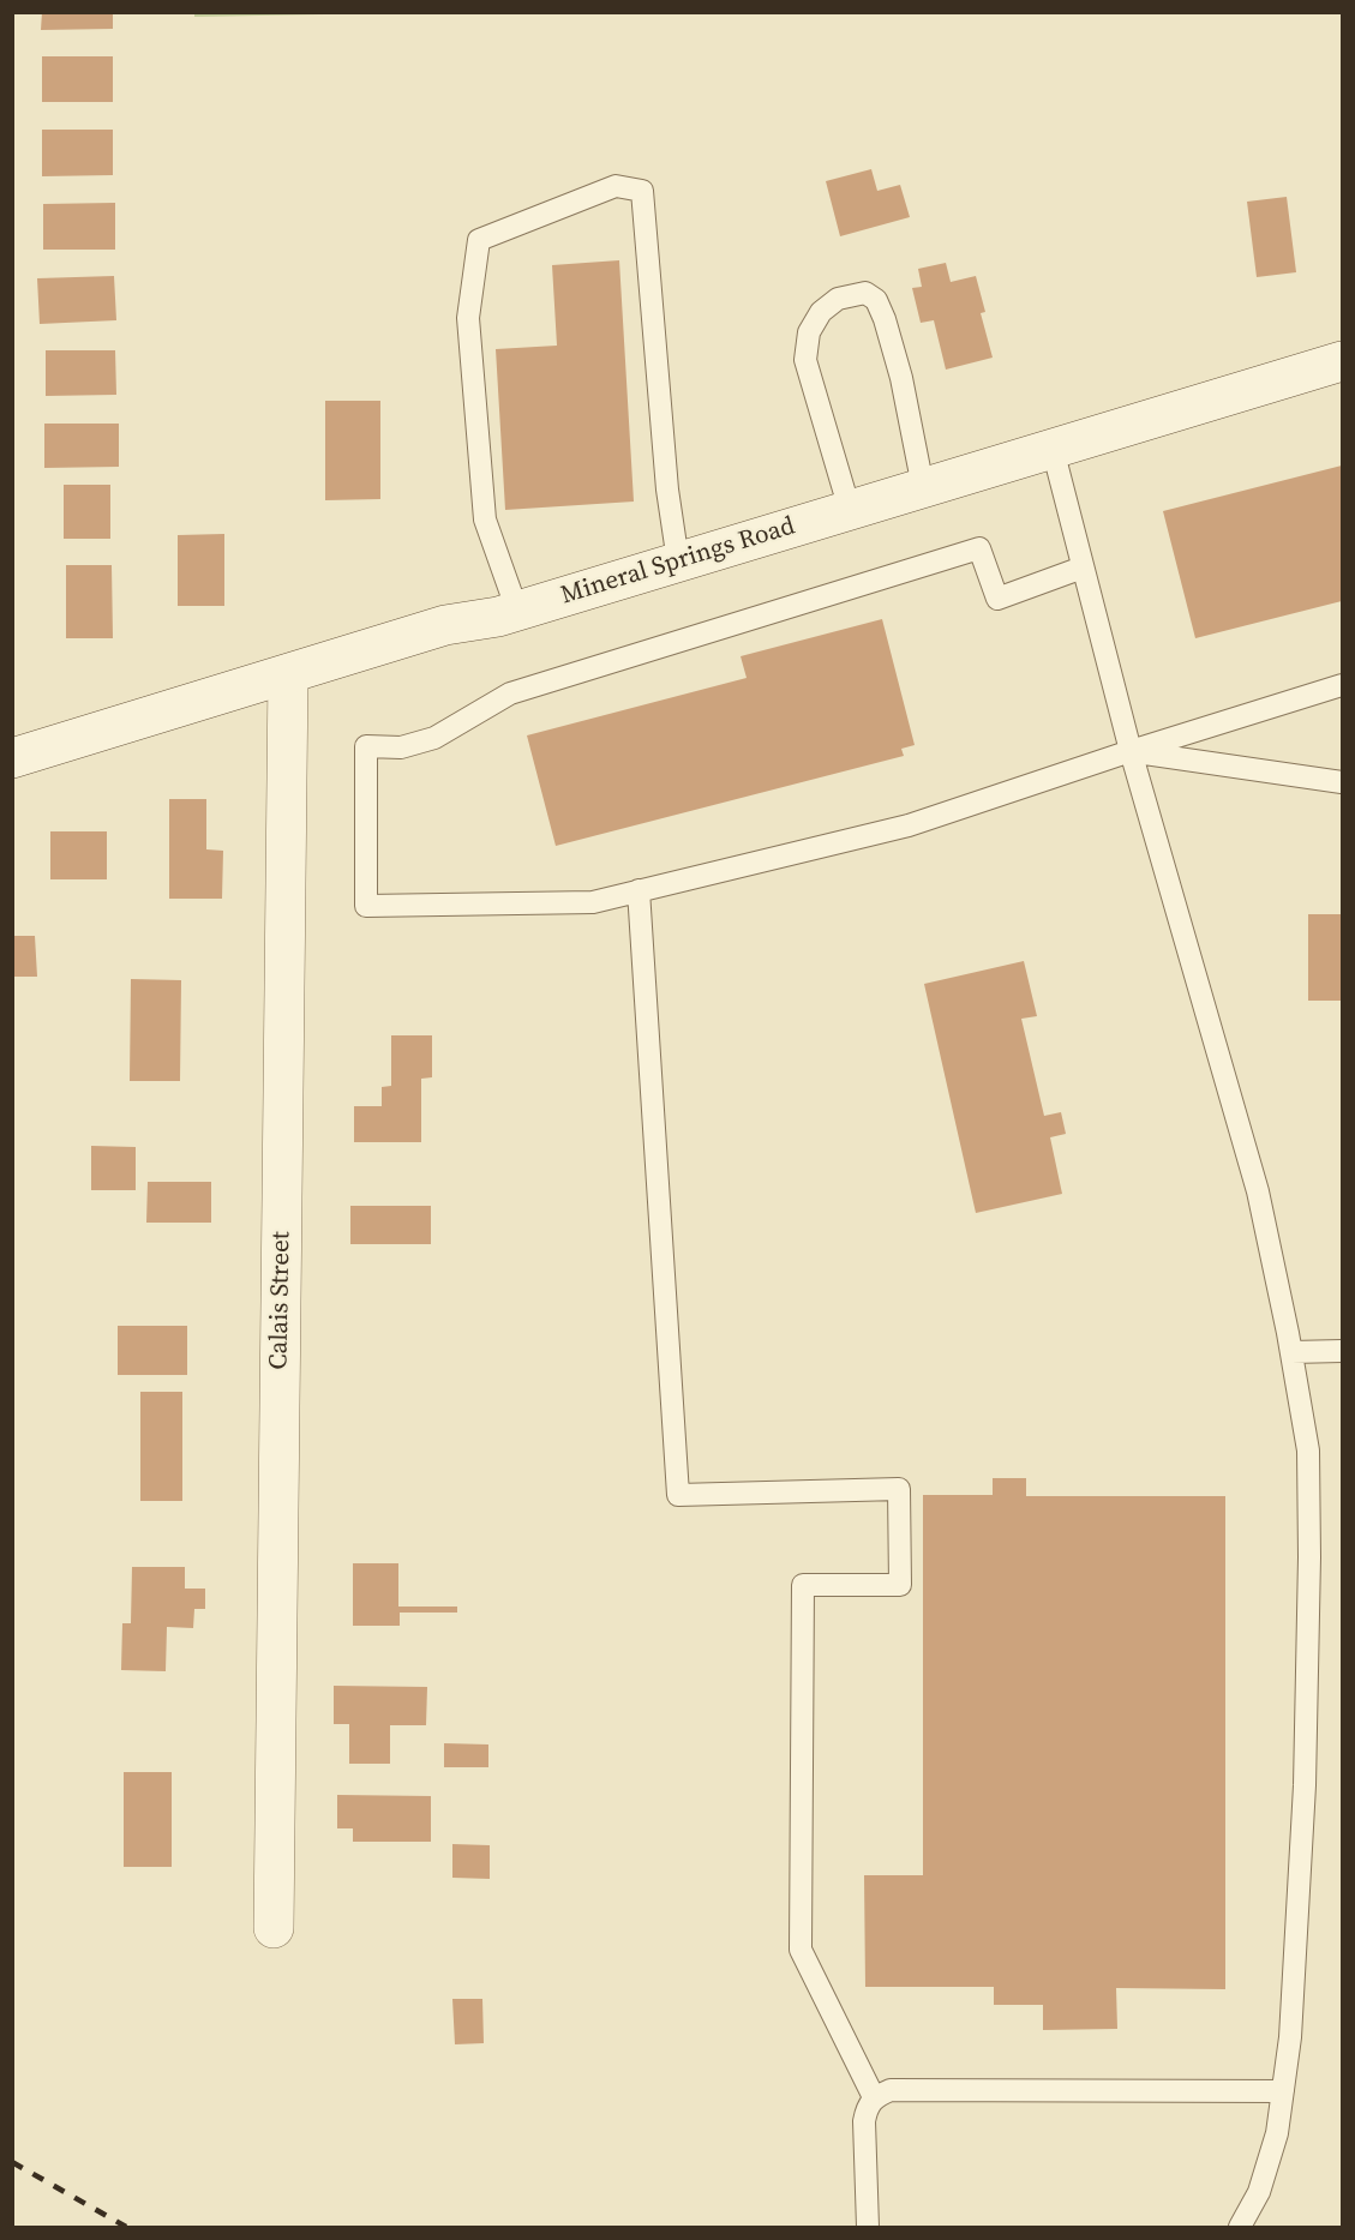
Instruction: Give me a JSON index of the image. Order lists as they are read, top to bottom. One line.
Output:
{"streets":{"street":["Mineral Springs Road","Calais Street"]},"crossings":[["Mineral Springs Road","Calais Street"]]}
